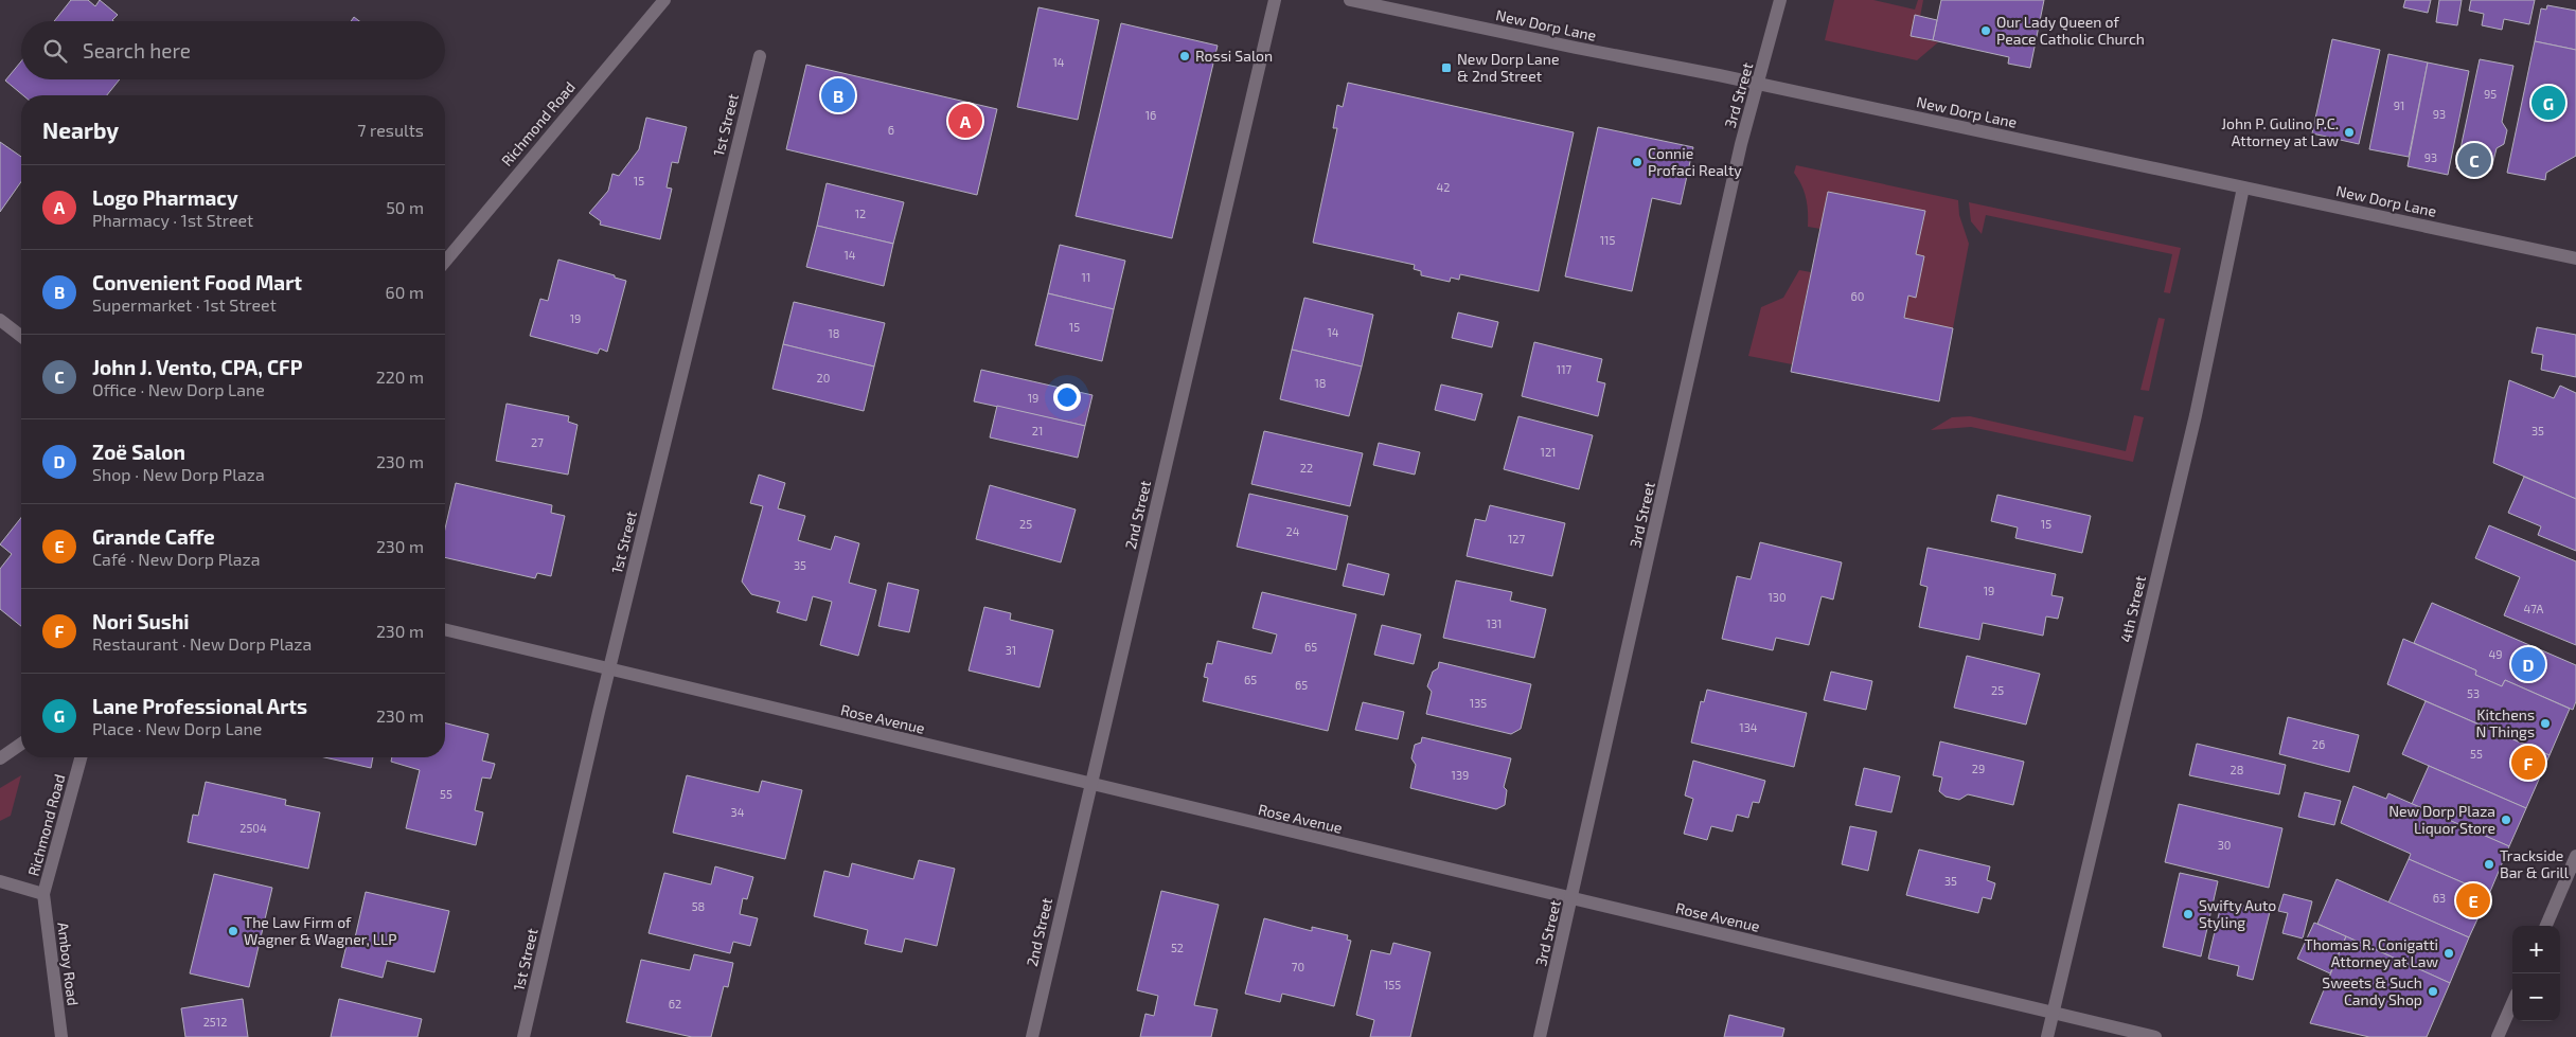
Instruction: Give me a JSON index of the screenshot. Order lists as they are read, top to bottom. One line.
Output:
{"streets":{"street":["New Dorp Lane","3rd Street","Richmond Road","1st Street","2nd Street","4th Street","Rose Avenue","Amboy Road"]},"crossings":[["New Dorp Lane","3rd Street"],["New Dorp Lane","4th Street"],["3rd Street","Rose Avenue"],["Richmond Road","Amboy Road"],["1st Street","Rose Avenue"],["2nd Street","Rose Avenue"],["4th Street","Rose Avenue"]],"places":{"other":["Our Lady Queen of Peace Catholic Church","Rossi Salon","John P. Gulino P.C. Attorney at Law","Connie Profaci Realty","Kitchens N Things","New Dorp Plaza Liquor Store","Trackside Bar & Grill","Swifty Auto Styling","The Law Firm of Wagner & Wagner, LLP","Thomas R. Conigatti Attorney at Law","Sweets & Such Candy Shop"],"transit":["New Dorp Lane & 2nd Street"]},"house_numbers":["14","95","91","93","16","6","93","15","42","12","115","14","11","60","19","15","14","18","117","20","18","19","21","35","27","121","22","25","15","24","127","35","19","130","47A","131","65","31","49","65","65","25","53","135","134","26","55","29","28","139","55","34","2504","30","35","63","58","52","70","155","62","2512"],"page":{"search":"Search here","pins":["B","G","A","C","D","F","E"],"heading":["Nearby","7 results"],"list":[{"mark":"A","name":"Logo Pharmacy","note":"Pharmacy · 1st Street","value":"50 m"},{"mark":"B","name":"Convenient Food Mart","note":"Supermarket · 1st Street","value":"60 m"},{"mark":"C","name":"John J. Vento, CPA, CFP","note":"Office · New Dorp Lane","value":"220 m"},{"mark":"D","name":"Zoë Salon","note":"Shop · New Dorp Plaza","value":"230 m"},{"mark":"E","name":"Grande Caffe","note":"Café · New Dorp Plaza","value":"230 m"},{"mark":"F","name":"Nori Sushi","note":"Restaurant · New Dorp Plaza","value":"230 m"},{"mark":"G","name":"Lane Professional Arts","note":"Place · New Dorp Lane","value":"230 m"}],"map_buttons":["+","−"]}}
